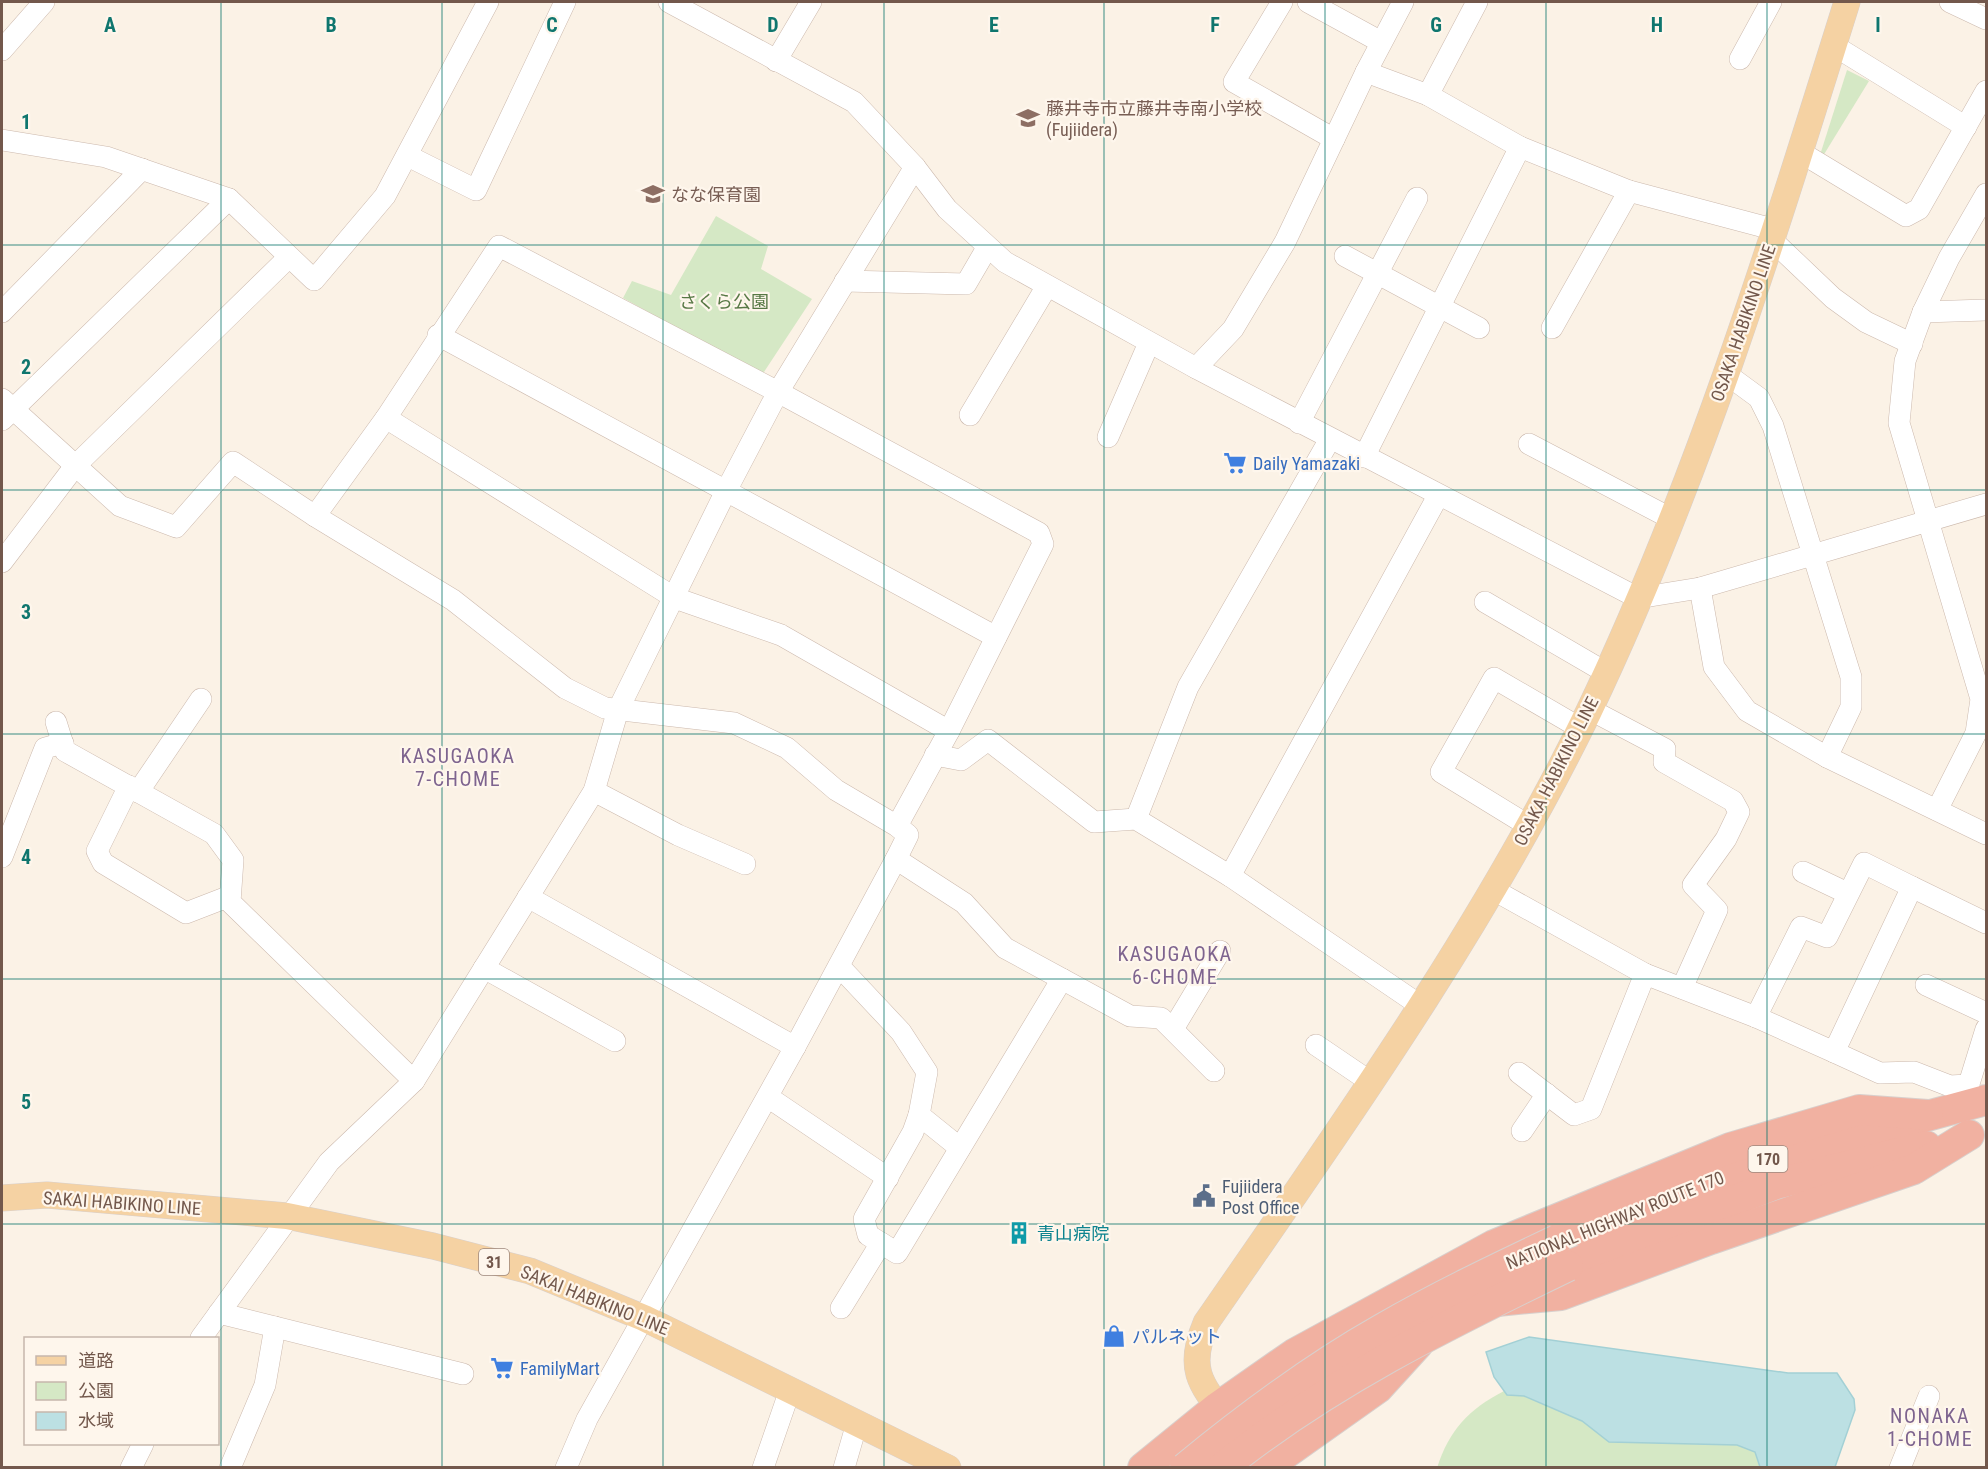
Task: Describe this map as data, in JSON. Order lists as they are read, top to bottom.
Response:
{
  "streets": {
    "highway": ["170", "NATIONAL HIGHWAY ROUTE 170"],
    "main road": ["OSAKA HABIKINO LINE", "SAKAI HABIKINO LINE", "31"]
  },
  "districts": ["KASUGAOKA 7-CHOME", "KASUGAOKA 6-CHOME", "NONAKA 1-CHOME"],
  "parks": ["さくら公園"],
  "places": {
    "school or university": ["藤井寺市立藤井寺南小学校 (Fujiidera)", "なな保育園"],
    "supermarket": ["Daily Yamazaki", "FamilyMart"],
    "public building": ["Fujiidera Post Office"],
    "building": ["青山病院"],
    "shop": ["パルネット"]
  },
  "legend": ["道路", "公園", "水域"],
  "grid": {
    "columns": [
      "A",
      "B",
      "C",
      "D",
      "E",
      "F",
      "G",
      "H",
      "I"
    ],
    "rows": [
      "1",
      "2",
      "3",
      "4",
      "5"
    ]
  }
}
